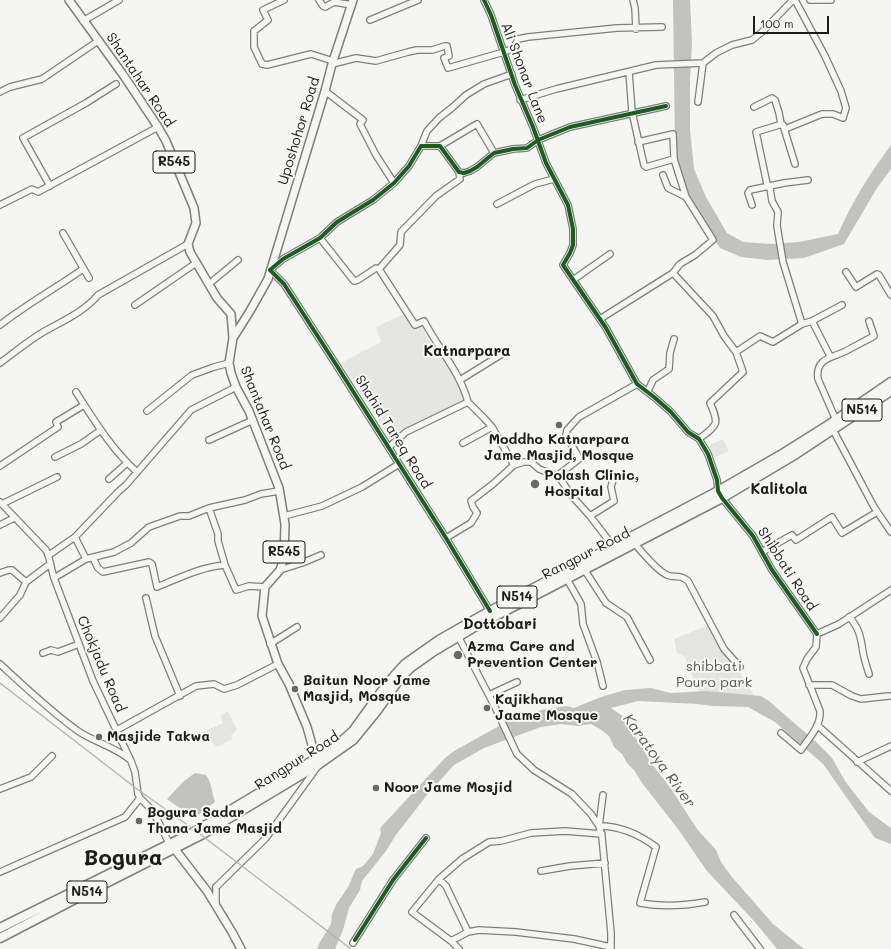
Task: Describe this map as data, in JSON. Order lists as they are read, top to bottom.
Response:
{
  "streets": {
    "highway": ["N514", "Rangpur Road"],
    "main road": ["Shantahar Road", "Uposhohor Road", "R545"],
    "street": [
      "Ali Shonar Lane",
      "Shahid Tareq Road",
      "Shibbati Road",
      "Chokjadu Road"
    ]
  },
  "crossings": [
    ["Shantahar Road", "Uposhohor Road"],
    ["Uposhohor Road", "Shahid Tareq Road"],
    ["Shahid Tareq Road", "Rangpur Road"],
    ["Rangpur Road", "Shibbati Road"],
    ["Rangpur Road", "Chokjadu Road"]
  ],
  "districts": [
    "Katnarpara",
    "Kalitola",
    "Dottobari",
    "Bogura"
  ],
  "water": ["Karatoya River"],
  "parks": ["shibbati Pouro park"],
  "places": [
    "Moddho Katnarpara Jame Masjid, Mosque",
    "Polash Clinic, Hospital",
    "Azma Care and Prevention Center",
    "Baitun Noor Jame Masjid, Mosque",
    "Kajikhana Jaame Mosque",
    "Masjide Takwa",
    "Noor Jame Mosjid",
    "Bogura Sadar Thana Jame Masjid"
  ],
  "scale_bar": "100 m"
}
